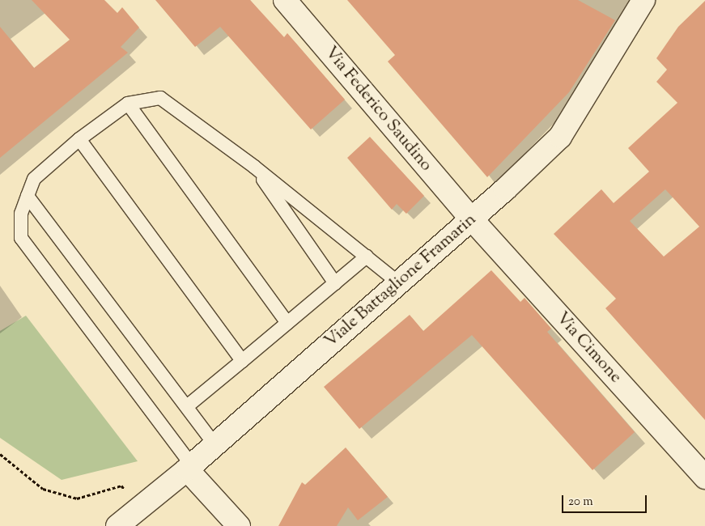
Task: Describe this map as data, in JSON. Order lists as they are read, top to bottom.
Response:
{
  "streets": {
    "street": ["Via Federico Saudino", "Viale Battaglione Framarin", "Via Cimone"]
  },
  "crossings": [
    ["Via Federico Saudino", "Viale Battaglione Framarin"],
    ["Via Federico Saudino", "Via Cimone"],
    ["Viale Battaglione Framarin", "Via Cimone"]
  ],
  "scale_bar": "20 m"
}
